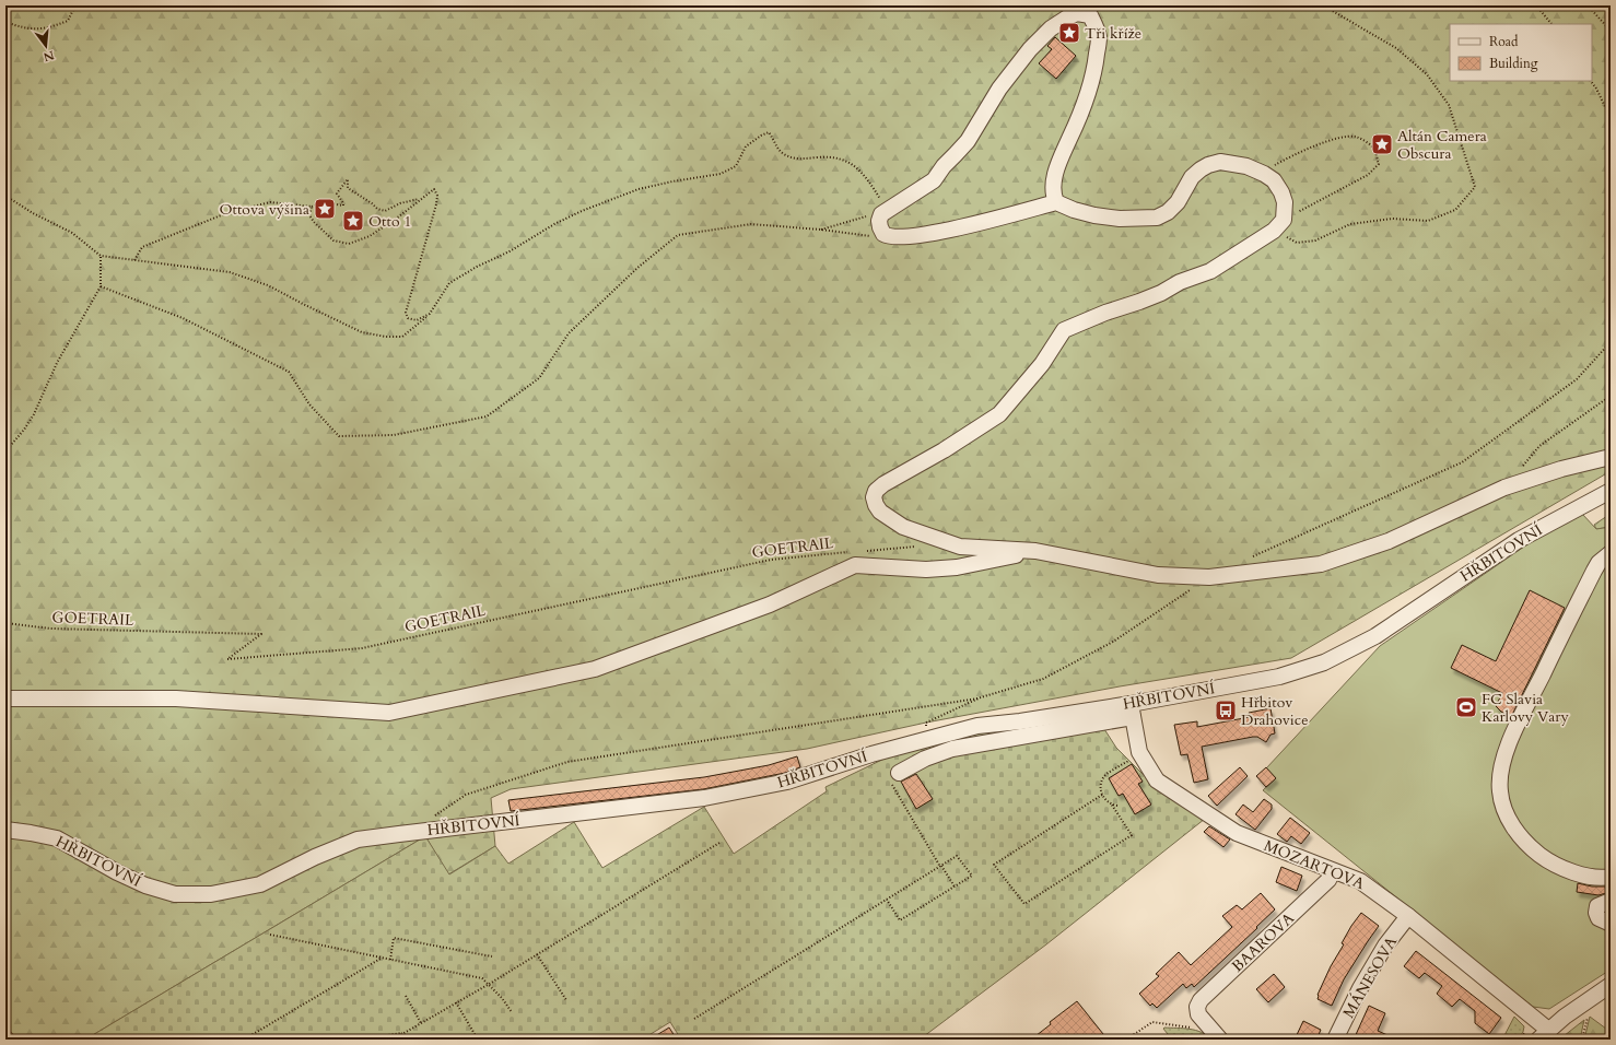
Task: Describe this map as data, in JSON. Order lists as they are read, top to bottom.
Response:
{
  "streets": {
    "street": [
      "HŘBITOVNÍ",
      "MOZARTOVA",
      "BAAROVA",
      "MÁNESOVA"
    ],
    "path": ["GOETRAIL"]
  },
  "crossings": [
    ["HŘBITOVNÍ", "MOZARTOVA"],
    ["MOZARTOVA", "BAAROVA"],
    ["MOZARTOVA", "MÁNESOVA"]
  ],
  "places": {
    "place": [
      "Tři kříže",
      "Altán Camera Obscura",
      "Ottova výšina",
      "Otto 1"
    ],
    "sports": ["FC Slavia Karlovy Vary"],
    "bus stop": ["Hřbitov Drahovice"]
  },
  "legend": ["Road", "Building"],
  "north": "bottom"
}
